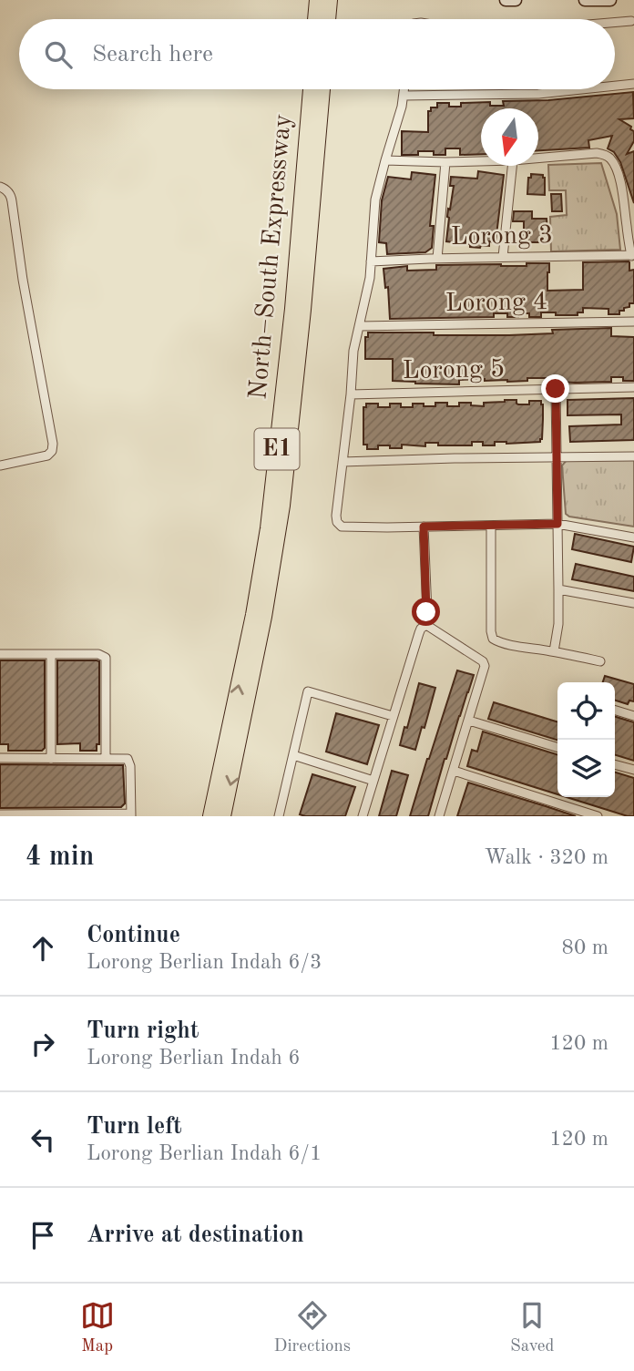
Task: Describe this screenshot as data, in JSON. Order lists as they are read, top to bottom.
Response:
{
  "streets": {
    "highway": ["North–South Expressway", "E1"],
    "street": ["Lorong 3", "Lorong 4", "Lorong 5"]
  },
  "north": "bottom",
  "page": {
    "search": "Search here",
    "heading": ["4 min", "Walk · 320 m"],
    "list": [
      ["Continue", "Lorong Berlian Indah 6/3", "80 m"],
      ["Turn right", "Lorong Berlian Indah 6", "120 m"],
      ["Turn left", "Lorong Berlian Indah 6/1", "120 m"],
      "Arrive at destination"
    ],
    "nav": ["Map", "Directions", "Saved"]
  }
}
